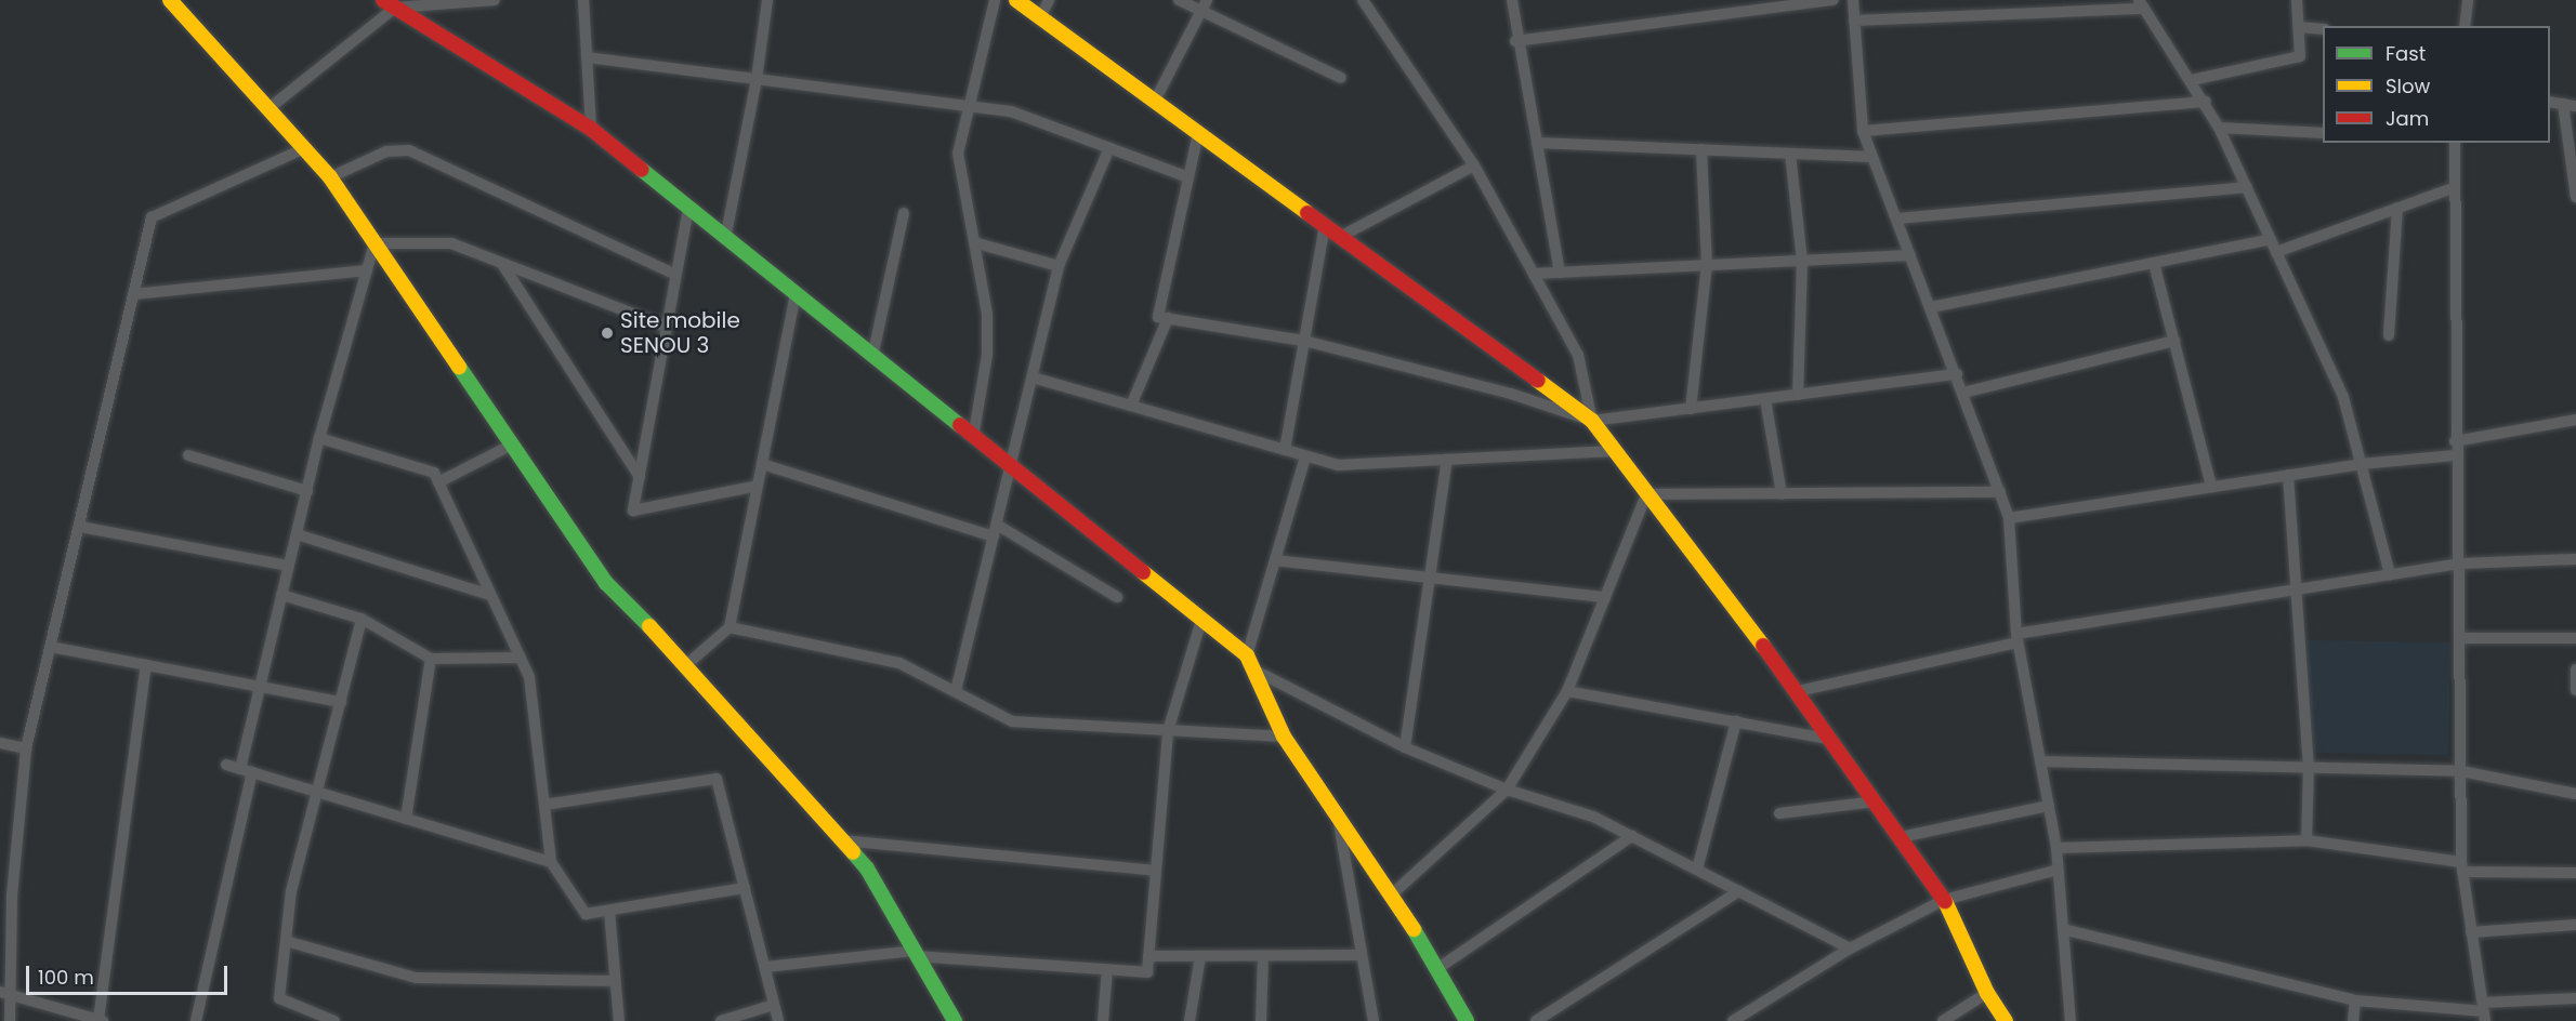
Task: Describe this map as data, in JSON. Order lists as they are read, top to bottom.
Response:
{
  "places": ["Site mobile SENOU 3"],
  "legend": ["Fast", "Slow", "Jam"],
  "scale_bar": "100 m"
}
